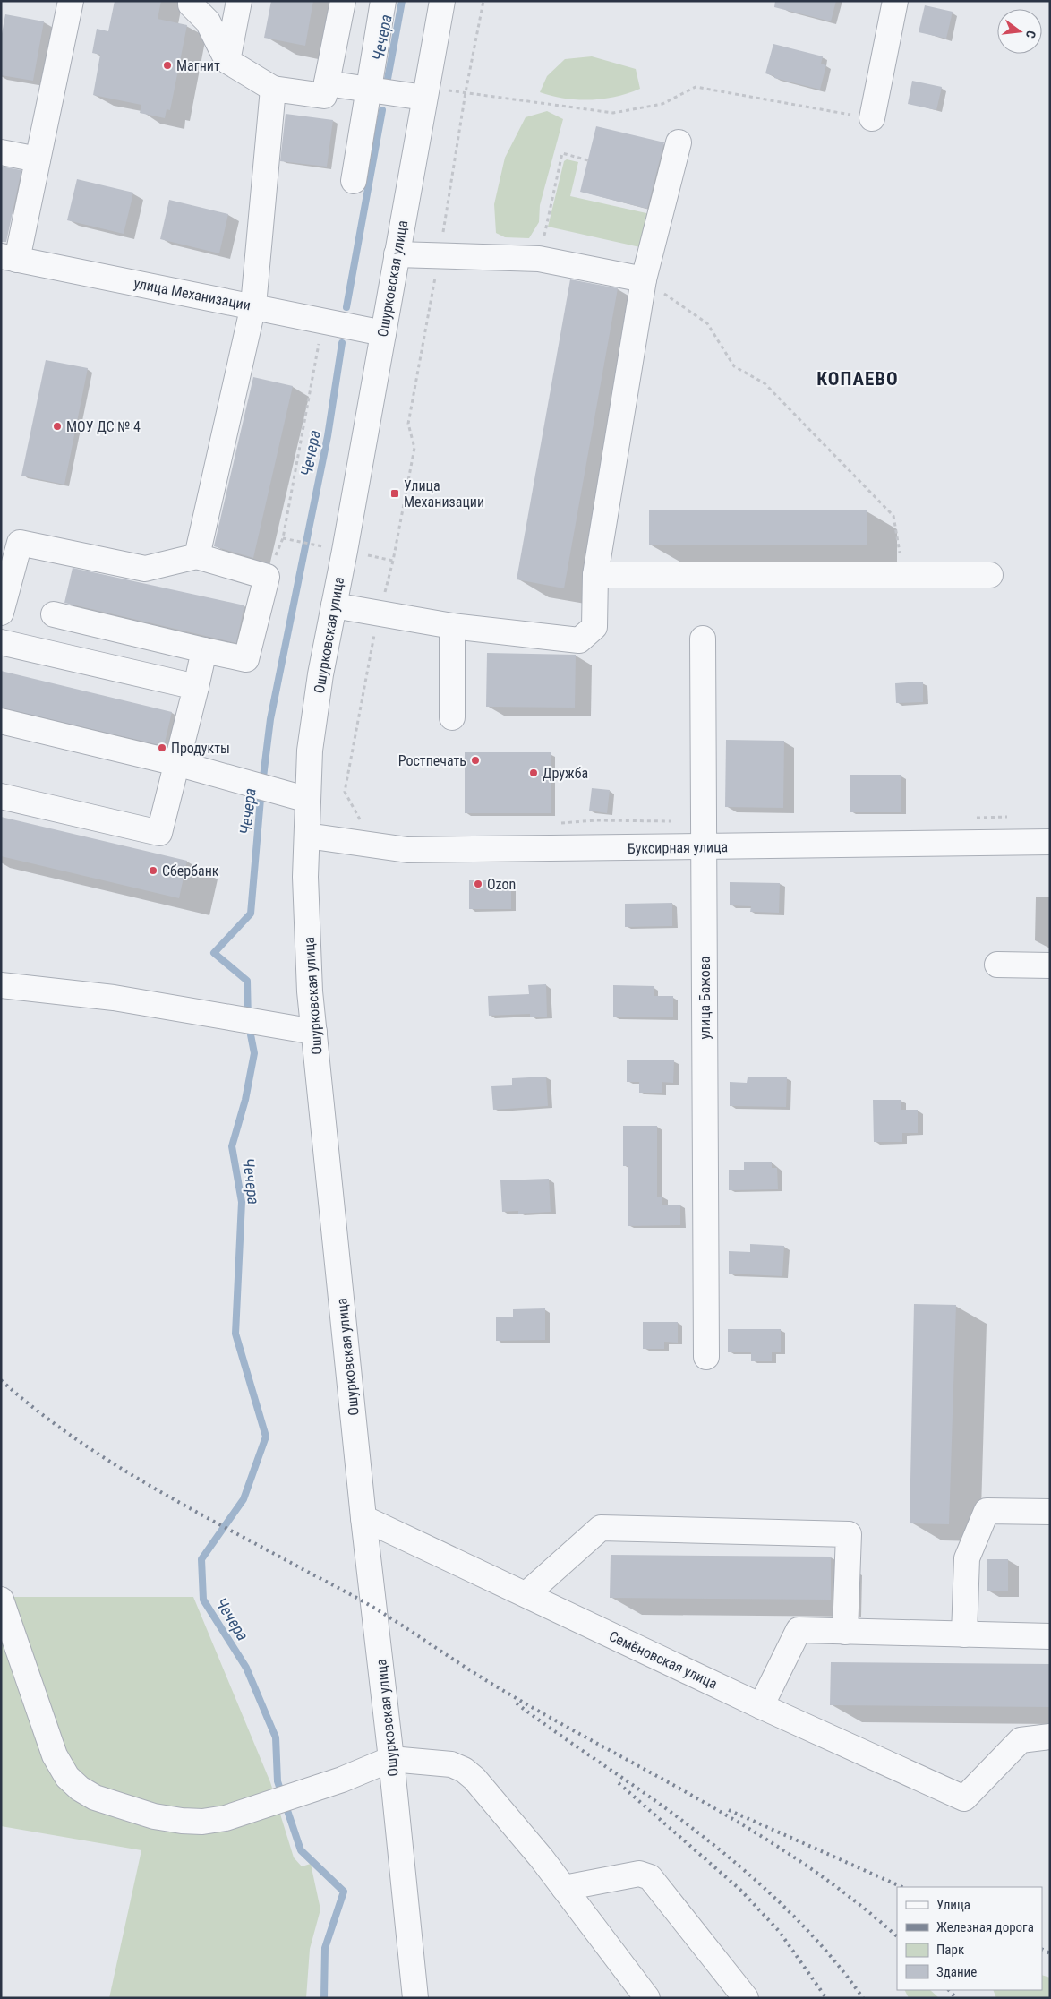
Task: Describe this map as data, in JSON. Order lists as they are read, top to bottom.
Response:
{
  "streets": {
    "street": [
      "Ошурковская улица",
      "улица Механизации",
      "Буксирная улица",
      "улица Бажова",
      "Семёновская улица"
    ]
  },
  "crossings": [
    ["Ошурковская улица", "улица Механизации"],
    ["Ошурковская улица", "Буксирная улица"],
    ["Ошурковская улица", "Семёновская улица"],
    ["Буксирная улица", "улица Бажова"]
  ],
  "districts": ["КОПАЕВО"],
  "water": ["Чечера"],
  "places": {
    "other": [
      "Магнит",
      "МОУ ДС № 4",
      "Продукты",
      "Ростпечать",
      "Дружба",
      "Сбербанк",
      "Ozon"
    ],
    "transit": ["Улица Механизации"]
  },
  "legend": [
    "Улица",
    "Железная дорога",
    "Парк",
    "Здание"
  ],
  "north": "right"
}
